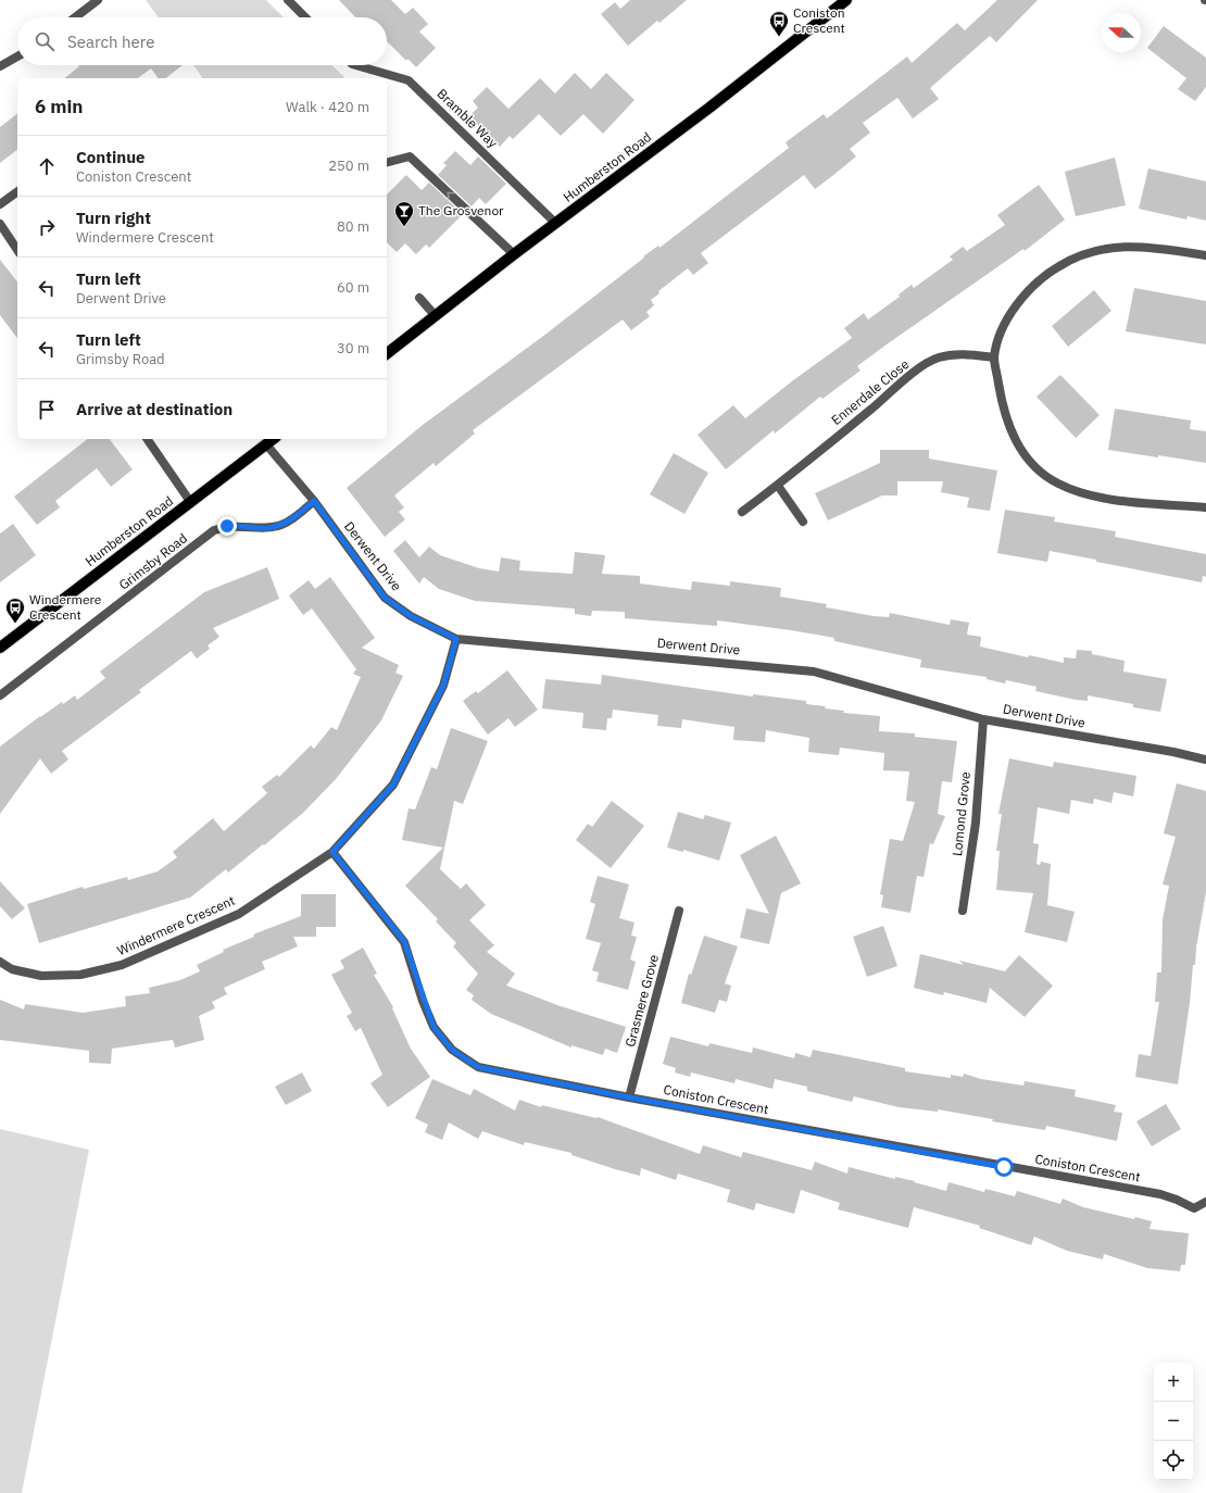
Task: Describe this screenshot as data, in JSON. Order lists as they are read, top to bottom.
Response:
{
  "streets": {
    "main road": ["Humberston Road"],
    "street": [
      "Bramble Way",
      "Ennerdale Close",
      "Derwent Drive",
      "Grimsby Road",
      "Lomond Grove",
      "Windermere Crescent",
      "Grasmere Grove",
      "Coniston Crescent"
    ]
  },
  "crossings": [
    ["Bramble Way", "Humberston Road"],
    ["Humberston Road", "Derwent Drive"],
    ["Derwent Drive", "Grimsby Road"],
    ["Derwent Drive", "Lomond Grove"],
    ["Derwent Drive", "Windermere Crescent"],
    ["Windermere Crescent", "Coniston Crescent"],
    ["Grasmere Grove", "Coniston Crescent"]
  ],
  "places": {
    "bus stop": ["Coniston Crescent", "Windermere Crescent"],
    "bar": ["The Grosvenor"]
  },
  "north": "left",
  "page": {
    "search": "Search here",
    "heading": ["6 min", "Walk · 420 m"],
    "list": [
      ["Continue", "Coniston Crescent", "250 m"],
      ["Turn right", "Windermere Crescent", "80 m"],
      ["Turn left", "Derwent Drive", "60 m"],
      ["Turn left", "Grimsby Road", "30 m"],
      "Arrive at destination"
    ],
    "map_buttons": ["+", "−"]
  }
}
